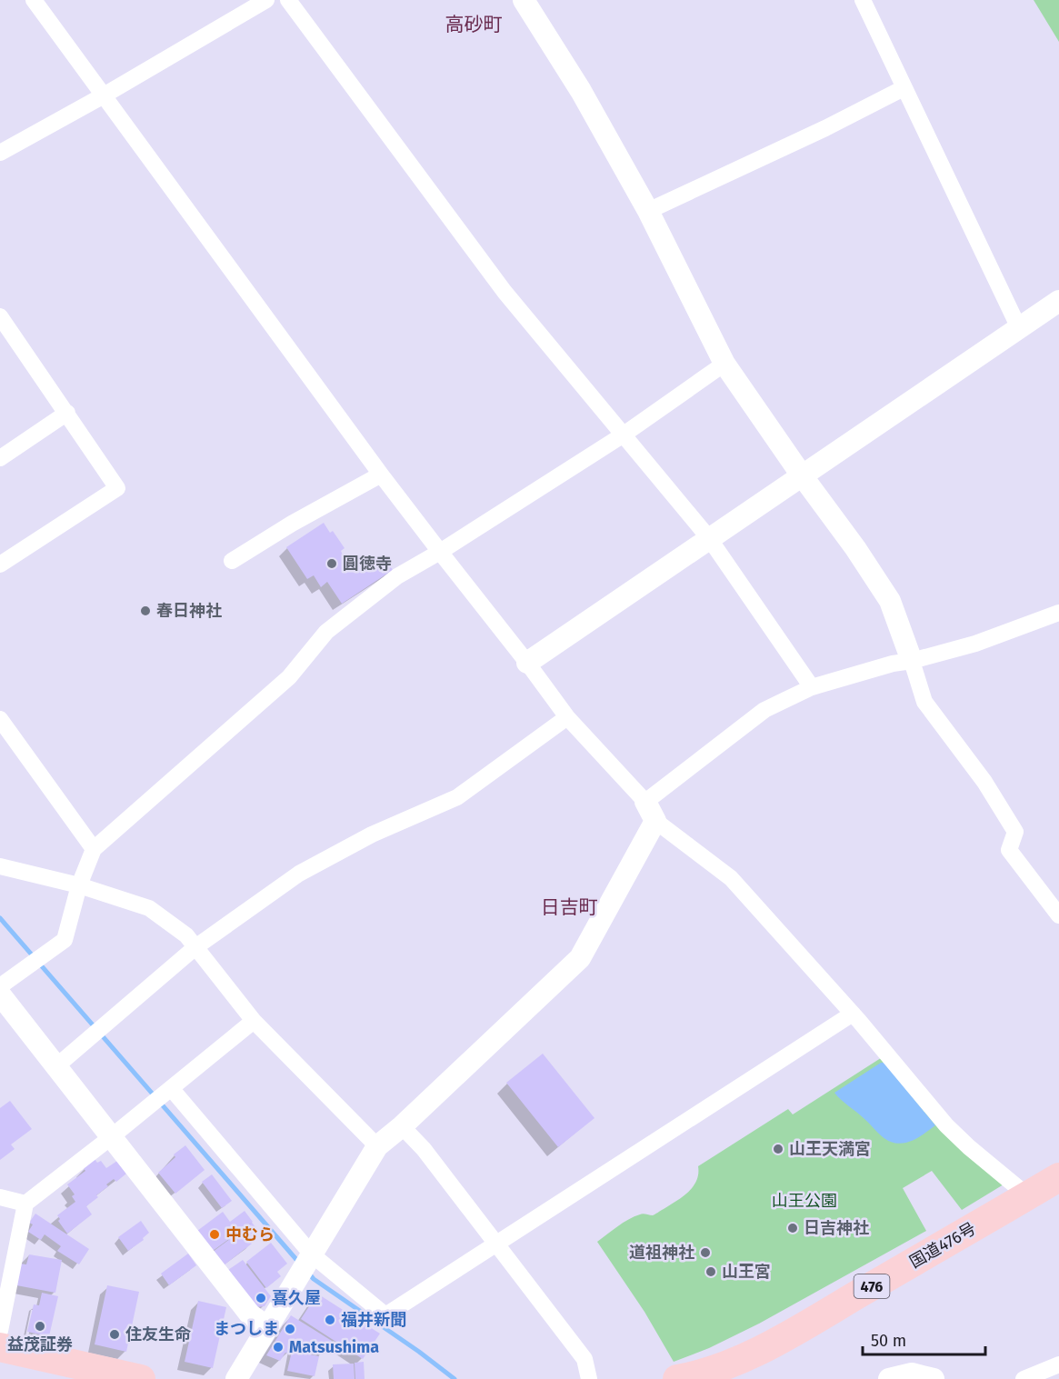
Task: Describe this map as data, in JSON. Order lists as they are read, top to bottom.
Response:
{
  "streets": {
    "highway": ["国道476号", "476"]
  },
  "districts": ["高砂町", "日吉町"],
  "parks": ["山王公園"],
  "places": [
    "圓徳寺",
    "春日神社",
    "山王天満宮",
    "日吉神社",
    "中むら",
    "道祖神社",
    "山王宮",
    "喜久屋",
    "福井新聞",
    "益茂証券",
    "まつしま",
    "住友生命",
    "Matsushima"
  ],
  "scale_bar": "50 m"
}
